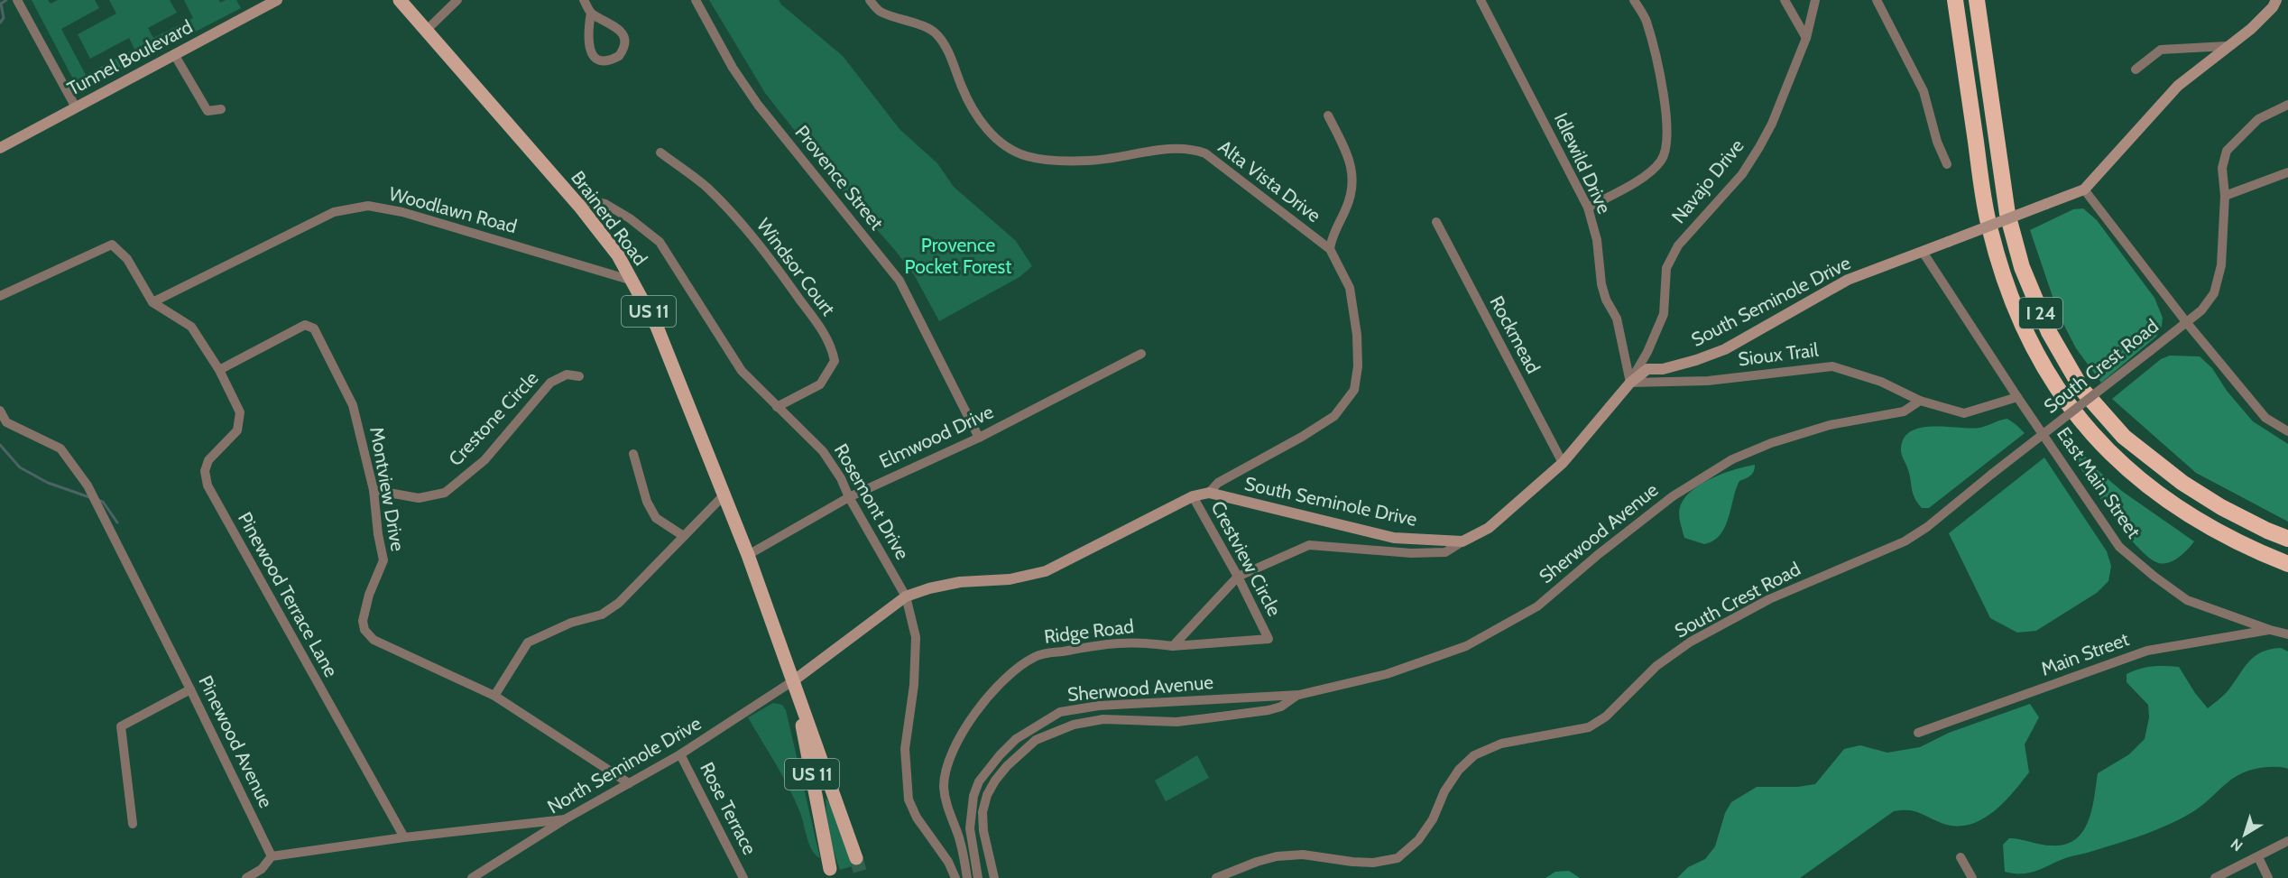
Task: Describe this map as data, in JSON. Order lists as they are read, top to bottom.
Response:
{
  "streets": {
    "highway": ["I 24"],
    "main road": ["Brainerd Road", "US 11"],
    "street": [
      "Tunnel Boulevard",
      "Idlewild Drive",
      "Provence Street",
      "Alta Vista Drive",
      "Navajo Drive",
      "Woodlawn Road",
      "Windsor Court",
      "South Seminole Drive",
      "Rockmead",
      "Sioux Trail",
      "South Crest Road",
      "Crestone Circle",
      "Elmwood Drive",
      "East Main Street",
      "Montview Drive",
      "Rosemont Drive",
      "Sherwood Avenue",
      "Crestview Circle",
      "Pinewood Terrace Lane",
      "Ridge Road",
      "Main Street",
      "Pinewood Avenue",
      "North Seminole Drive",
      "Rose Terrace"
    ]
  },
  "crossings": [
    ["Idlewild Drive", "Navajo Drive"],
    ["Idlewild Drive", "South Seminole Drive"],
    ["Idlewild Drive", "Sioux Trail"],
    ["Provence Street", "Elmwood Drive"],
    ["Alta Vista Drive", "South Seminole Drive"],
    ["Navajo Drive", "South Seminole Drive"],
    ["Navajo Drive", "Sioux Trail"],
    ["Woodlawn Road", "Brainerd Road"],
    ["Brainerd Road", "South Seminole Drive"],
    ["Brainerd Road", "Elmwood Drive"],
    ["Brainerd Road", "Rosemont Drive"],
    ["Brainerd Road", "North Seminole Drive"],
    ["Windsor Court", "Rosemont Drive"],
    ["South Seminole Drive", "Rockmead"],
    ["South Seminole Drive", "Sioux Trail"],
    ["South Seminole Drive", "South Crest Road"],
    ["South Seminole Drive", "East Main Street"],
    ["South Seminole Drive", "Rosemont Drive"],
    ["South Seminole Drive", "Crestview Circle"],
    ["South Seminole Drive", "North Seminole Drive"],
    ["Sioux Trail", "East Main Street"],
    ["Sioux Trail", "Sherwood Avenue"],
    ["Crestone Circle", "Montview Drive"],
    ["Elmwood Drive", "Rosemont Drive"],
    ["East Main Street", "Main Street"],
    ["Montview Drive", "Pinewood Terrace Lane"],
    ["Montview Drive", "North Seminole Drive"],
    ["Crestview Circle", "Ridge Road"],
    ["North Seminole Drive", "Rose Terrace"]
  ],
  "parks": ["Provence Pocket Forest"],
  "north": "bottom left"
}
